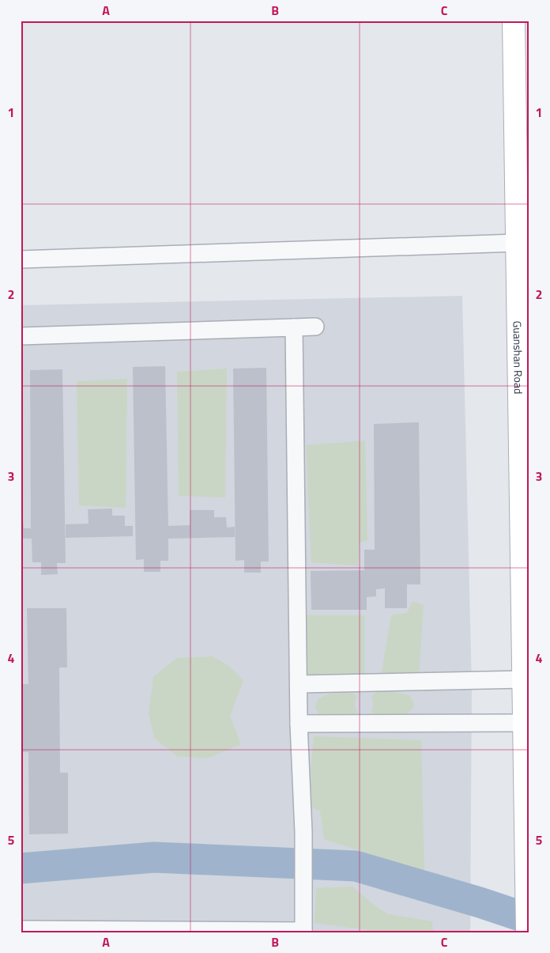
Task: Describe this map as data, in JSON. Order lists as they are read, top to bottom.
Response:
{
  "streets": {
    "main road": ["Guanshan Road"]
  },
  "grid": {
    "columns": ["A", "B", "C"],
    "rows": [
      "1",
      "2",
      "3",
      "4",
      "5"
    ]
  }
}
